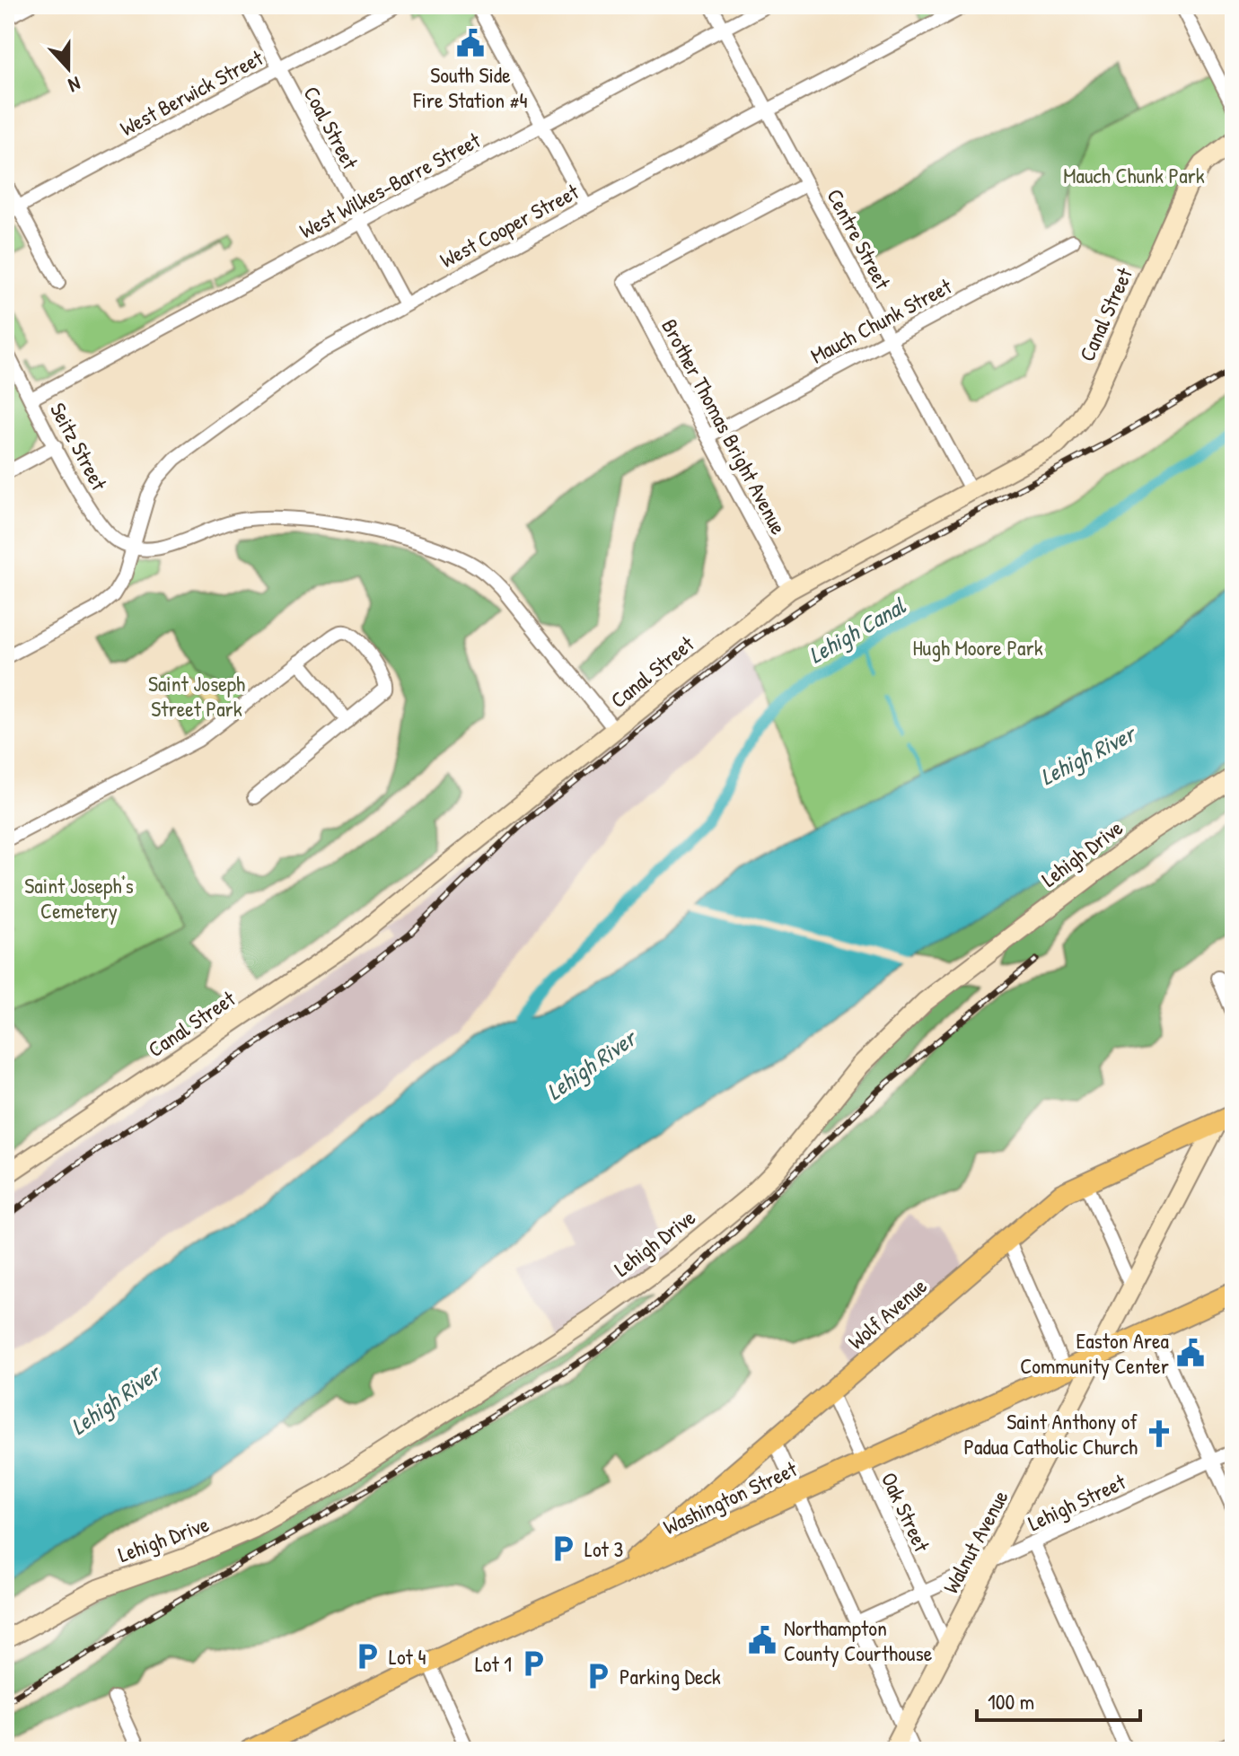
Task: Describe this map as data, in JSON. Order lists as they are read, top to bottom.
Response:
{
  "streets": {
    "main road": ["Wolf Avenue", "Washington Street"],
    "street": [
      "West Berwick Street",
      "Coal Street",
      "West Wilkes-Barre Street",
      "West Cooper Street",
      "Centre Street",
      "Canal Street",
      "Mauch Chunk Street",
      "Brother Thomas Bright Avenue",
      "Seitz Street",
      "Lehigh Drive",
      "Lehigh Street",
      "Oak Street",
      "Walnut Avenue"
    ]
  },
  "crossings": [
    ["West Berwick Street", "Coal Street"],
    ["Coal Street", "West Wilkes-Barre Street"],
    ["Coal Street", "West Cooper Street"],
    ["West Wilkes-Barre Street", "Centre Street"],
    ["West Wilkes-Barre Street", "Seitz Street"],
    ["West Cooper Street", "Centre Street"],
    ["West Cooper Street", "Seitz Street"],
    ["Centre Street", "Canal Street"],
    ["Centre Street", "Mauch Chunk Street"],
    ["Centre Street", "Brother Thomas Bright Avenue"],
    ["Canal Street", "Brother Thomas Bright Avenue"],
    ["Mauch Chunk Street", "Brother Thomas Bright Avenue"],
    ["Wolf Avenue", "Washington Street"],
    ["Wolf Avenue", "Oak Street"],
    ["Wolf Avenue", "Walnut Avenue"],
    ["Washington Street", "Oak Street"],
    ["Washington Street", "Walnut Avenue"],
    ["Lehigh Street", "Oak Street"],
    ["Lehigh Street", "Walnut Avenue"],
    ["Oak Street", "Walnut Avenue"]
  ],
  "water": ["Lehigh Canal", "Lehigh River"],
  "parks": [
    "Mauch Chunk Park",
    "Hugh Moore Park",
    "Saint Joseph Street Park",
    "Saint Joseph's Cemetery"
  ],
  "places": {
    "public building": ["South Side Fire Station #4", "Easton Area Community Center", "Northampton County Courthouse"],
    "church": ["Saint Anthony of Padua Catholic Church"],
    "parking": [
      "Lot 3",
      "Lot 4",
      "Lot 1",
      "Parking Deck"
    ]
  },
  "scale_bar": "100 m",
  "north": "bottom"
}
